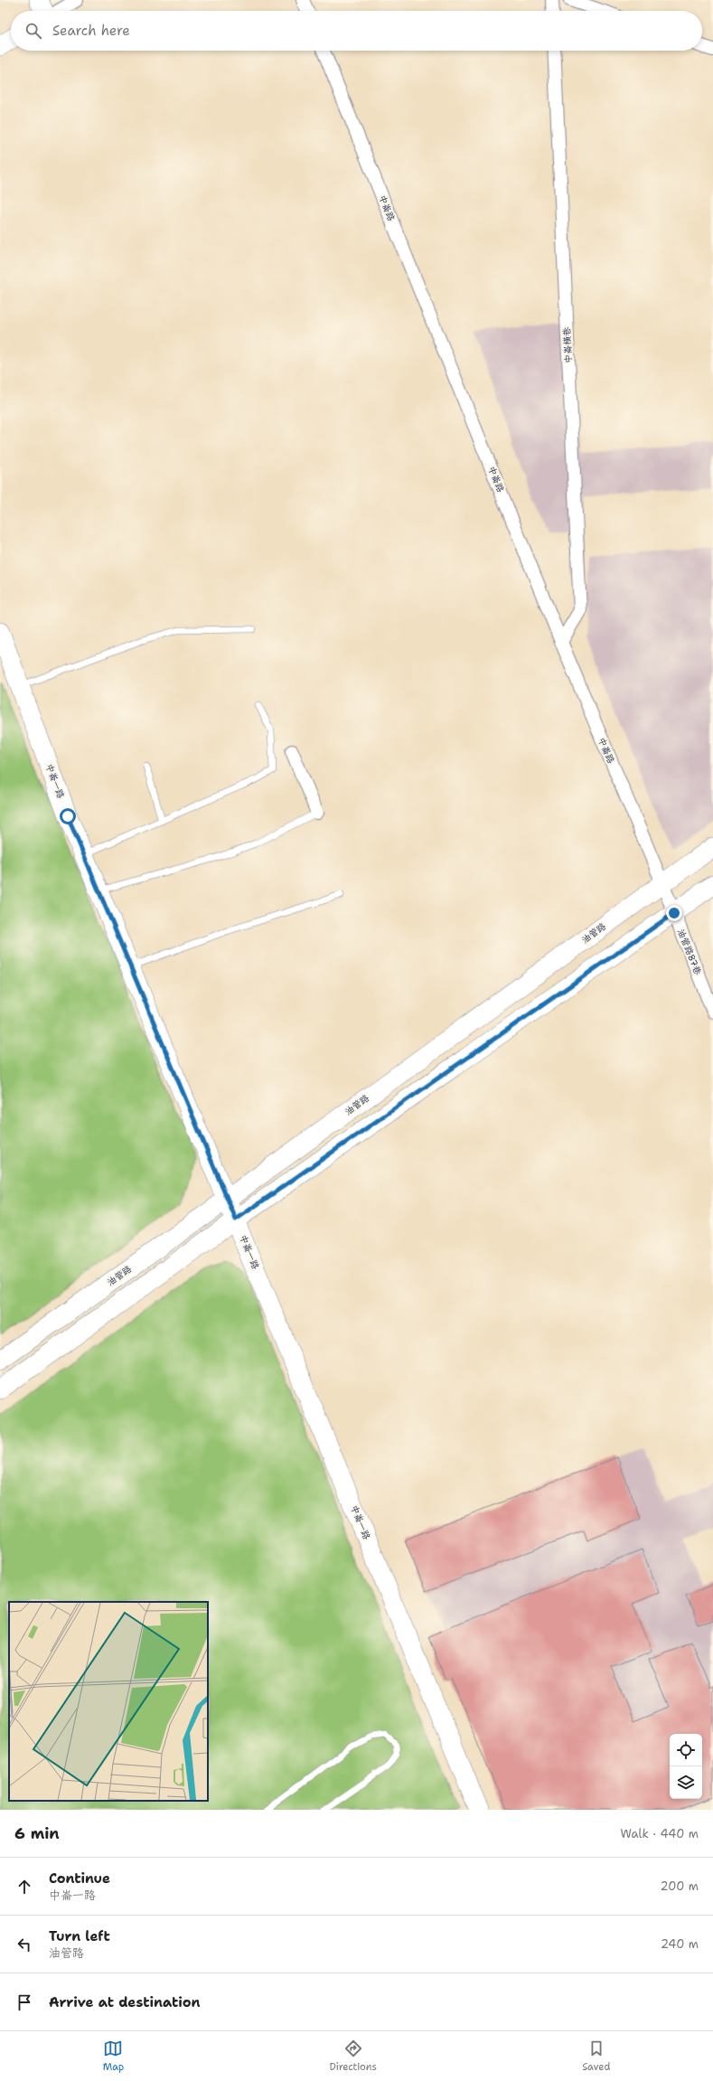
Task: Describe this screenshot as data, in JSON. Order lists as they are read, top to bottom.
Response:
{
  "streets": {
    "street": [
      "中崙路",
      "中崙橫巷",
      "中崙一路",
      "油管路",
      "油管路87巷"
    ]
  },
  "crossings": [
    ["中崙路", "中崙橫巷"],
    ["中崙路", "油管路"],
    ["中崙路", "油管路87巷"],
    ["中崙一路", "油管路"]
  ],
  "page": {
    "search": "Search here",
    "heading": ["6 min", "Walk · 440 m"],
    "list": [
      ["Continue", "中崙一路", "200 m"],
      ["Turn left", "油管路", "240 m"],
      "Arrive at destination"
    ],
    "nav": ["Map", "Directions", "Saved"]
  }
}
